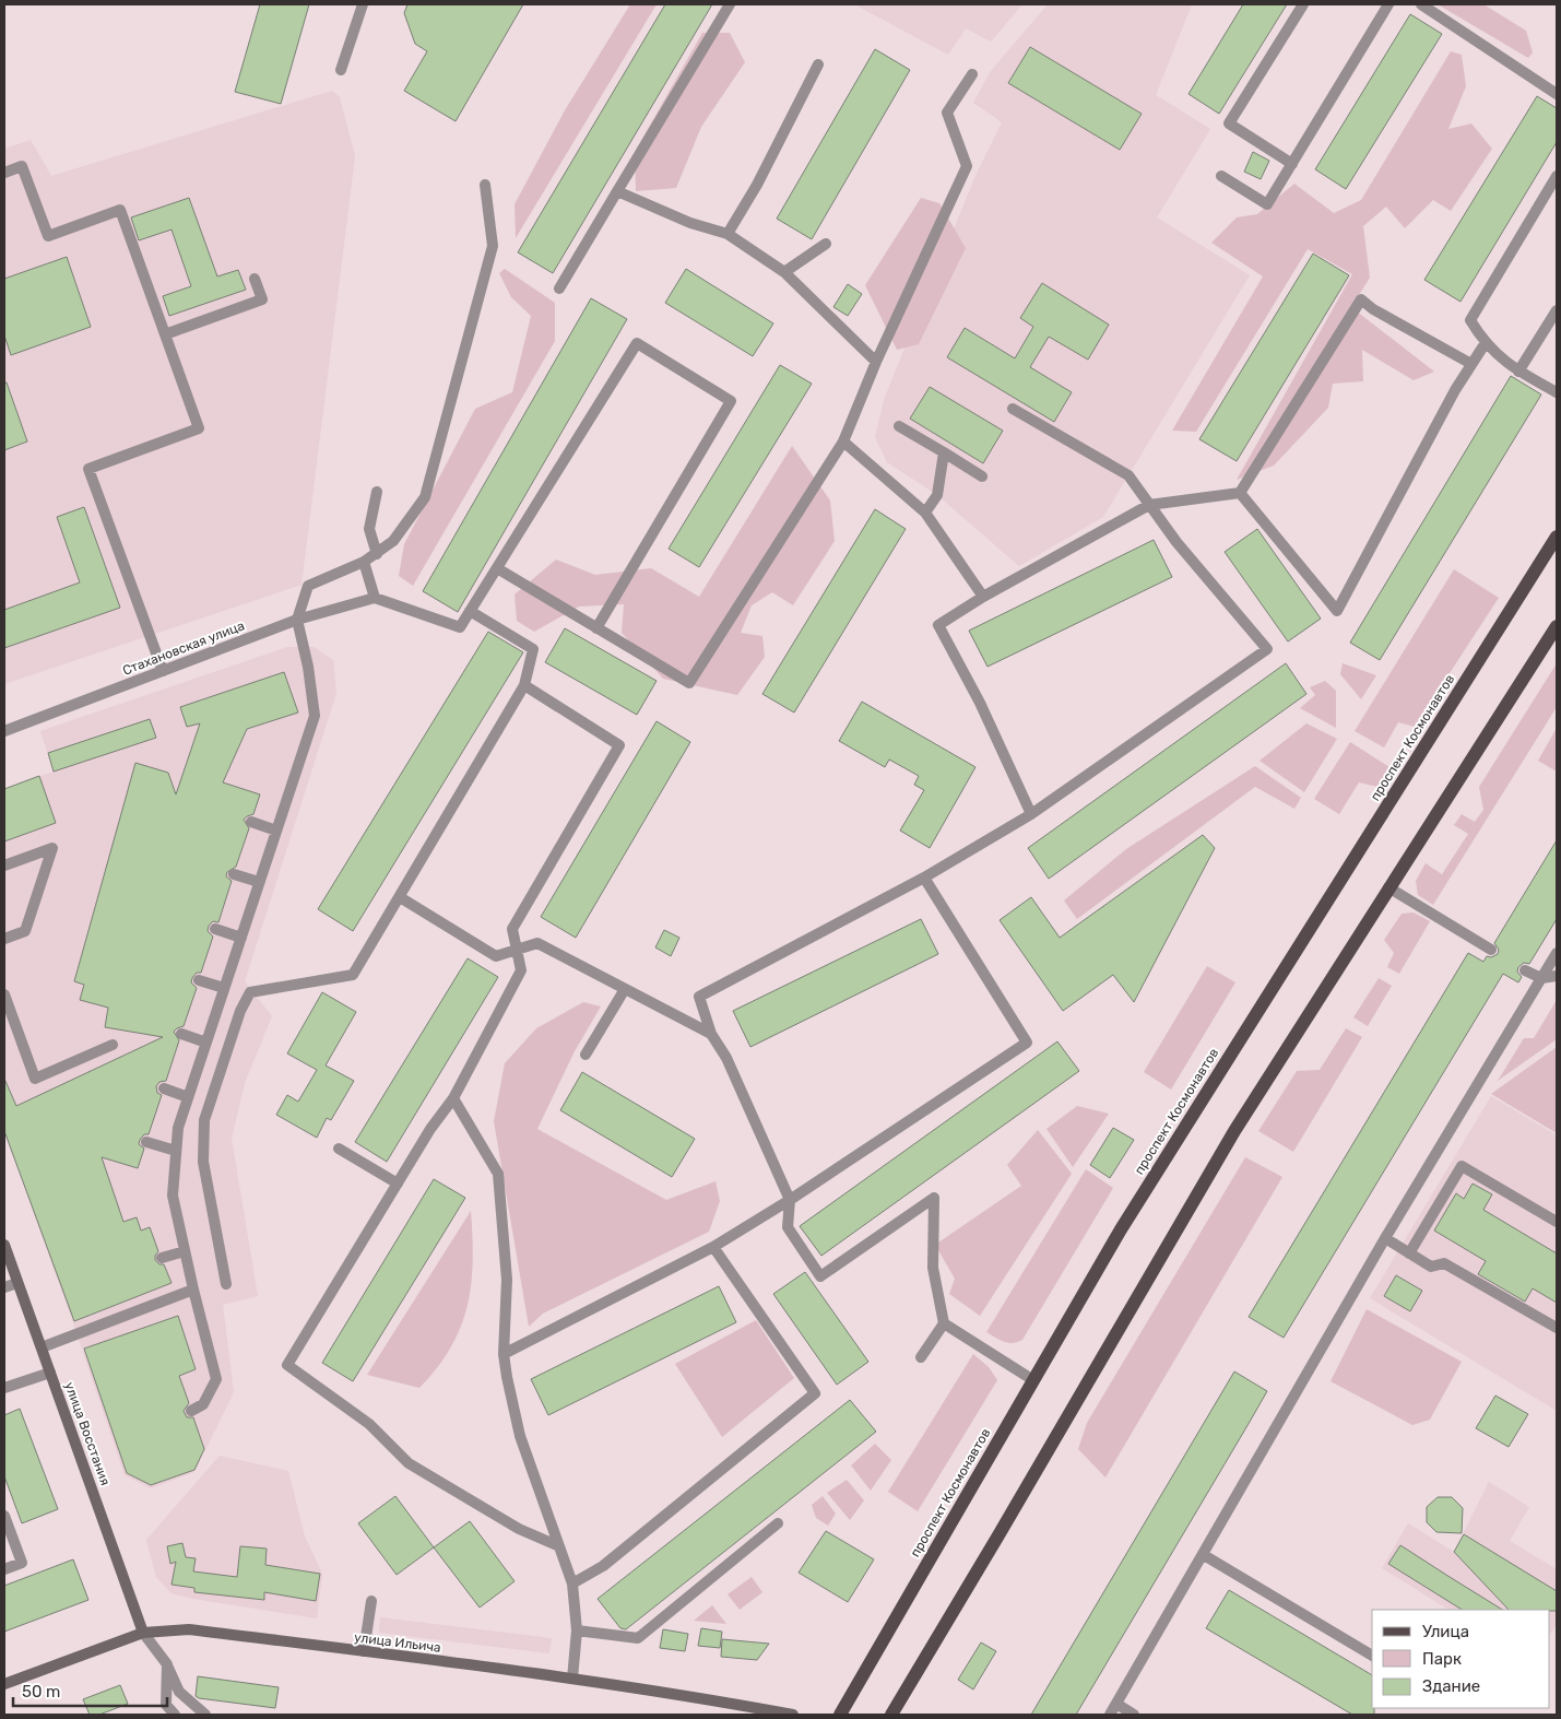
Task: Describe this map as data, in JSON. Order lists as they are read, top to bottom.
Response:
{
  "streets": {
    "main road": ["проспект Космонавтов", "улица Восстания", "улица Ильича"],
    "street": ["Стахановская улица"]
  },
  "crossings": [
    ["улица Восстания", "улица Ильича"]
  ],
  "legend": ["Улица", "Парк", "Здание"],
  "scale_bar": "50 m"
}
